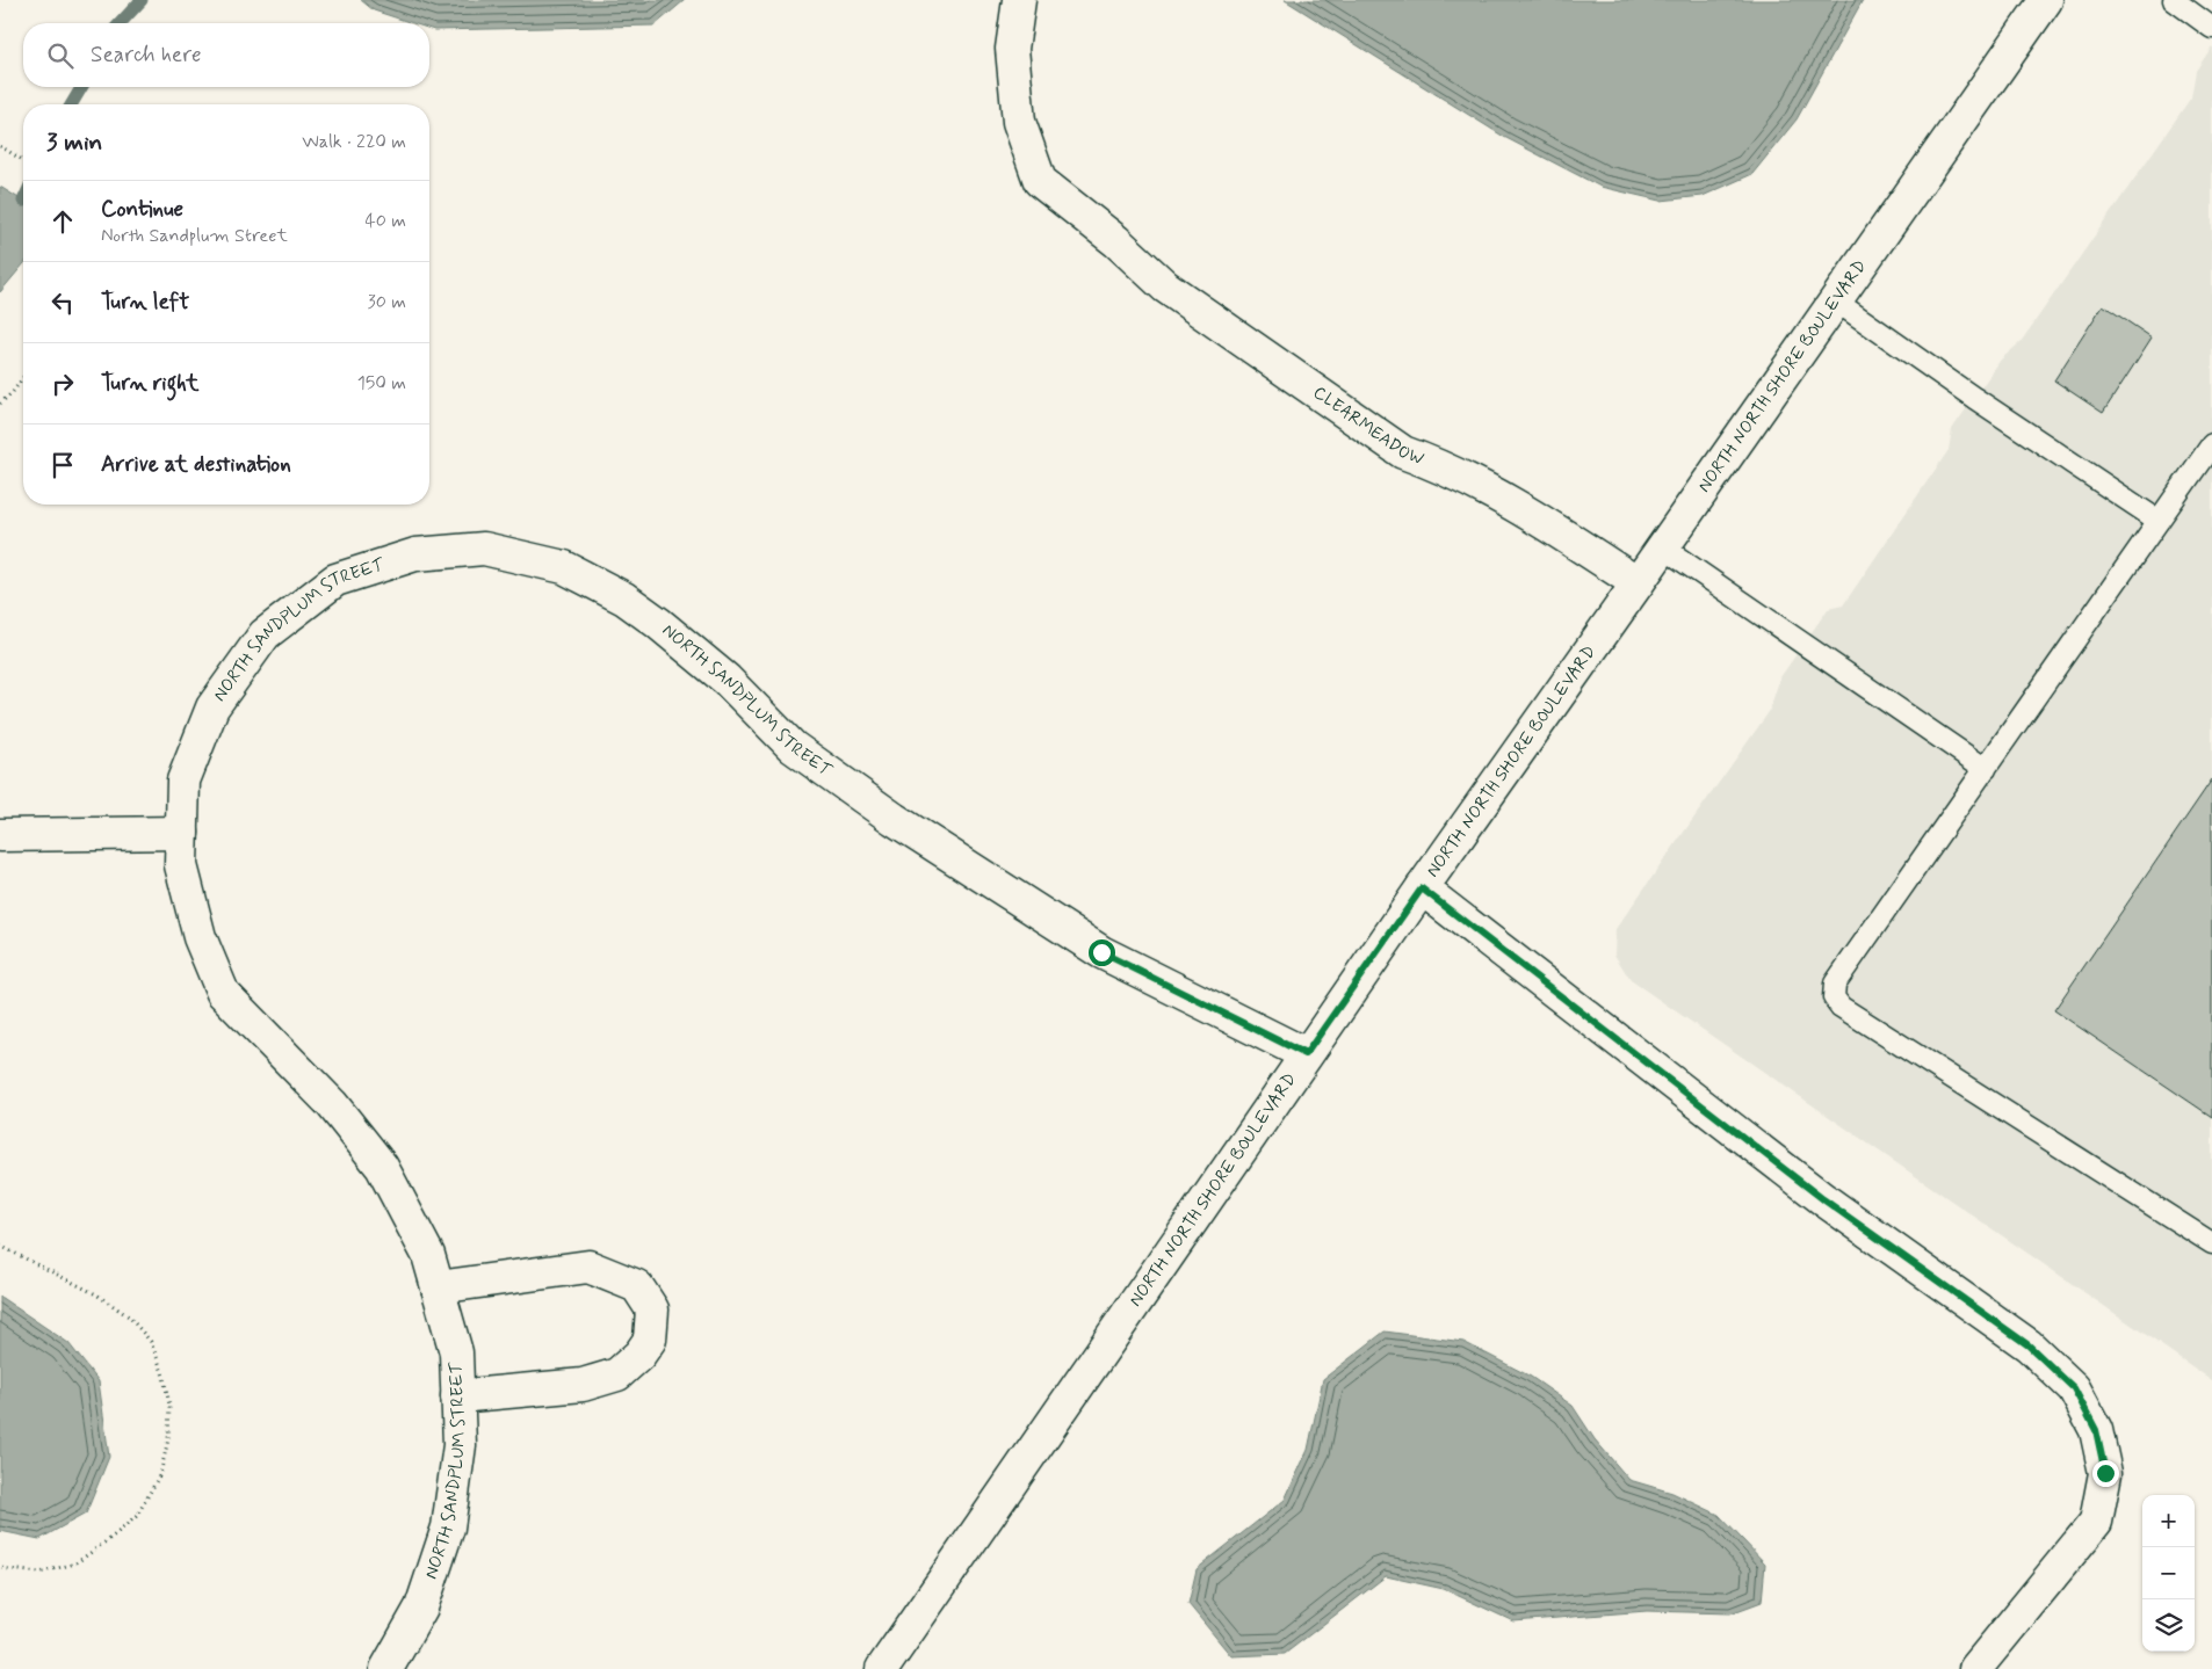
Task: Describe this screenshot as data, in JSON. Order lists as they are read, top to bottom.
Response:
{
  "streets": {
    "street": ["NORTH NORTH SHORE BOULEVARD", "CLEARMEADOW", "NORTH SANDPLUM STREET"]
  },
  "crossings": [
    ["NORTH NORTH SHORE BOULEVARD", "CLEARMEADOW"],
    ["NORTH NORTH SHORE BOULEVARD", "NORTH SANDPLUM STREET"]
  ],
  "page": {
    "search": "Search here",
    "heading": ["3 min", "Walk · 220 m"],
    "list": [
      ["Continue", "North Sandplum Street", "40 m"],
      ["Turn left", "30 m"],
      ["Turn right", "150 m"],
      "Arrive at destination"
    ],
    "map_buttons": ["+", "−"]
  }
}
